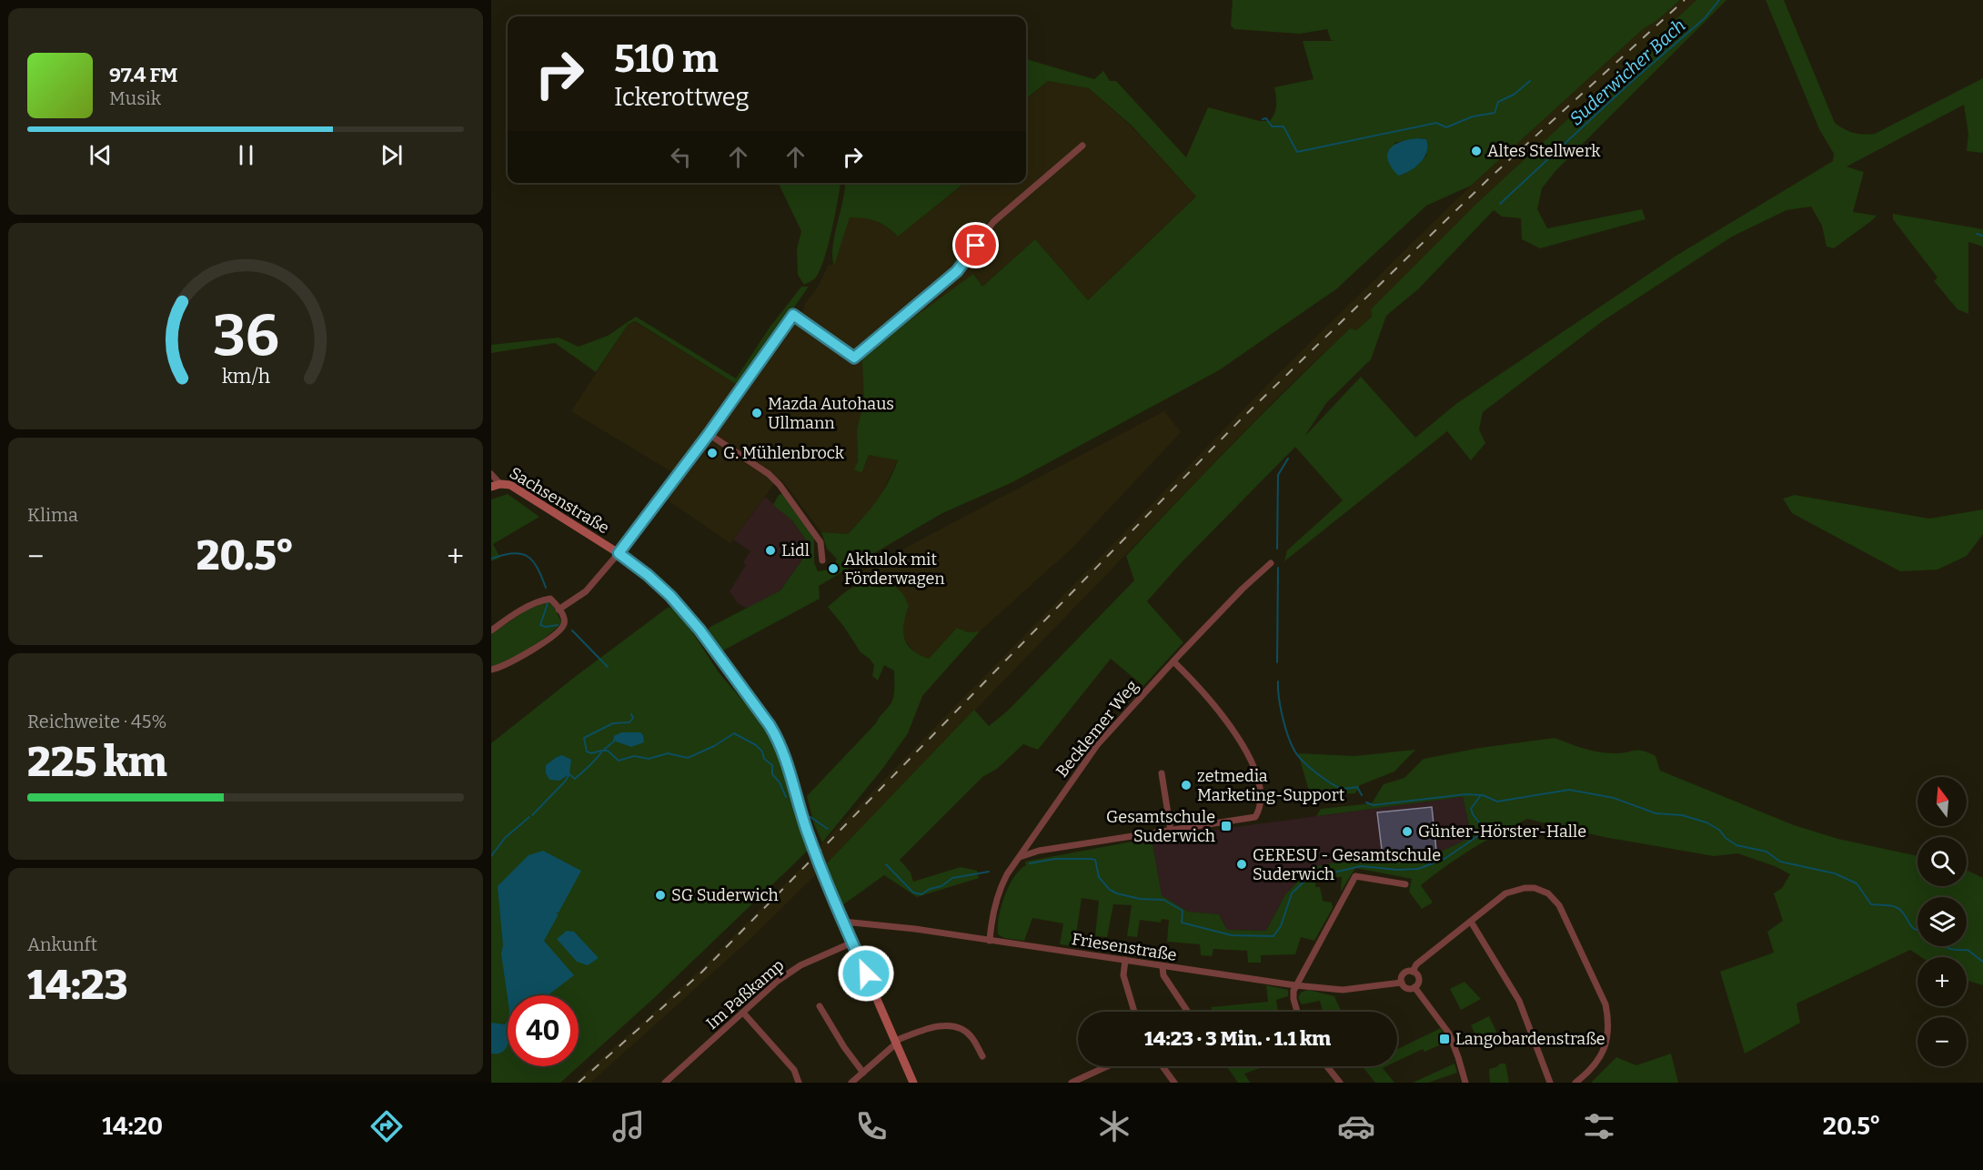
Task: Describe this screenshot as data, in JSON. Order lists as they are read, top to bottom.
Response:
{
  "streets": {
    "street": [
      "Sachsenstraße",
      "Becklemer Weg",
      "Friesenstraße",
      "Im Paßkamp"
    ]
  },
  "crossings": [
    ["Sachsenstraße", "Friesenstraße"],
    ["Sachsenstraße", "Im Paßkamp"],
    ["Becklemer Weg", "Friesenstraße"]
  ],
  "water": ["Suderwicher Bach"],
  "places": {
    "other": [
      "Altes Stellwerk",
      "Mazda Autohaus Ullmann",
      "G. Mühlenbrock",
      "Lidl",
      "Akkulok mit Förderwagen",
      "zetmedia Marketing-Support",
      "Günter-Hörster-Halle",
      "GERESU - Gesamtschule Suderwich",
      "SG Suderwich"
    ],
    "transit": ["Gesamtschule Suderwich", "Langobardenstraße"]
  },
  "north": "top",
  "page": {
    "turn": ["510 m", "Ickerottweg"],
    "song": ["97.4 FM", "Musik"],
    "tile": [
      "Klima",
      ["Reichweite · 45%", "225 km"],
      ["Ankunft", "14:23"]
    ],
    "heat": ["−", "20.5°", "+"],
    "map_buttons": ["+", "−"],
    "limit": "40",
    "trip": "14:23 · 3 Min. · 1.1 km",
    "tabs": ["14:20", "20.5°"],
    "gauge": ["36", "km/h"]
  }
}
